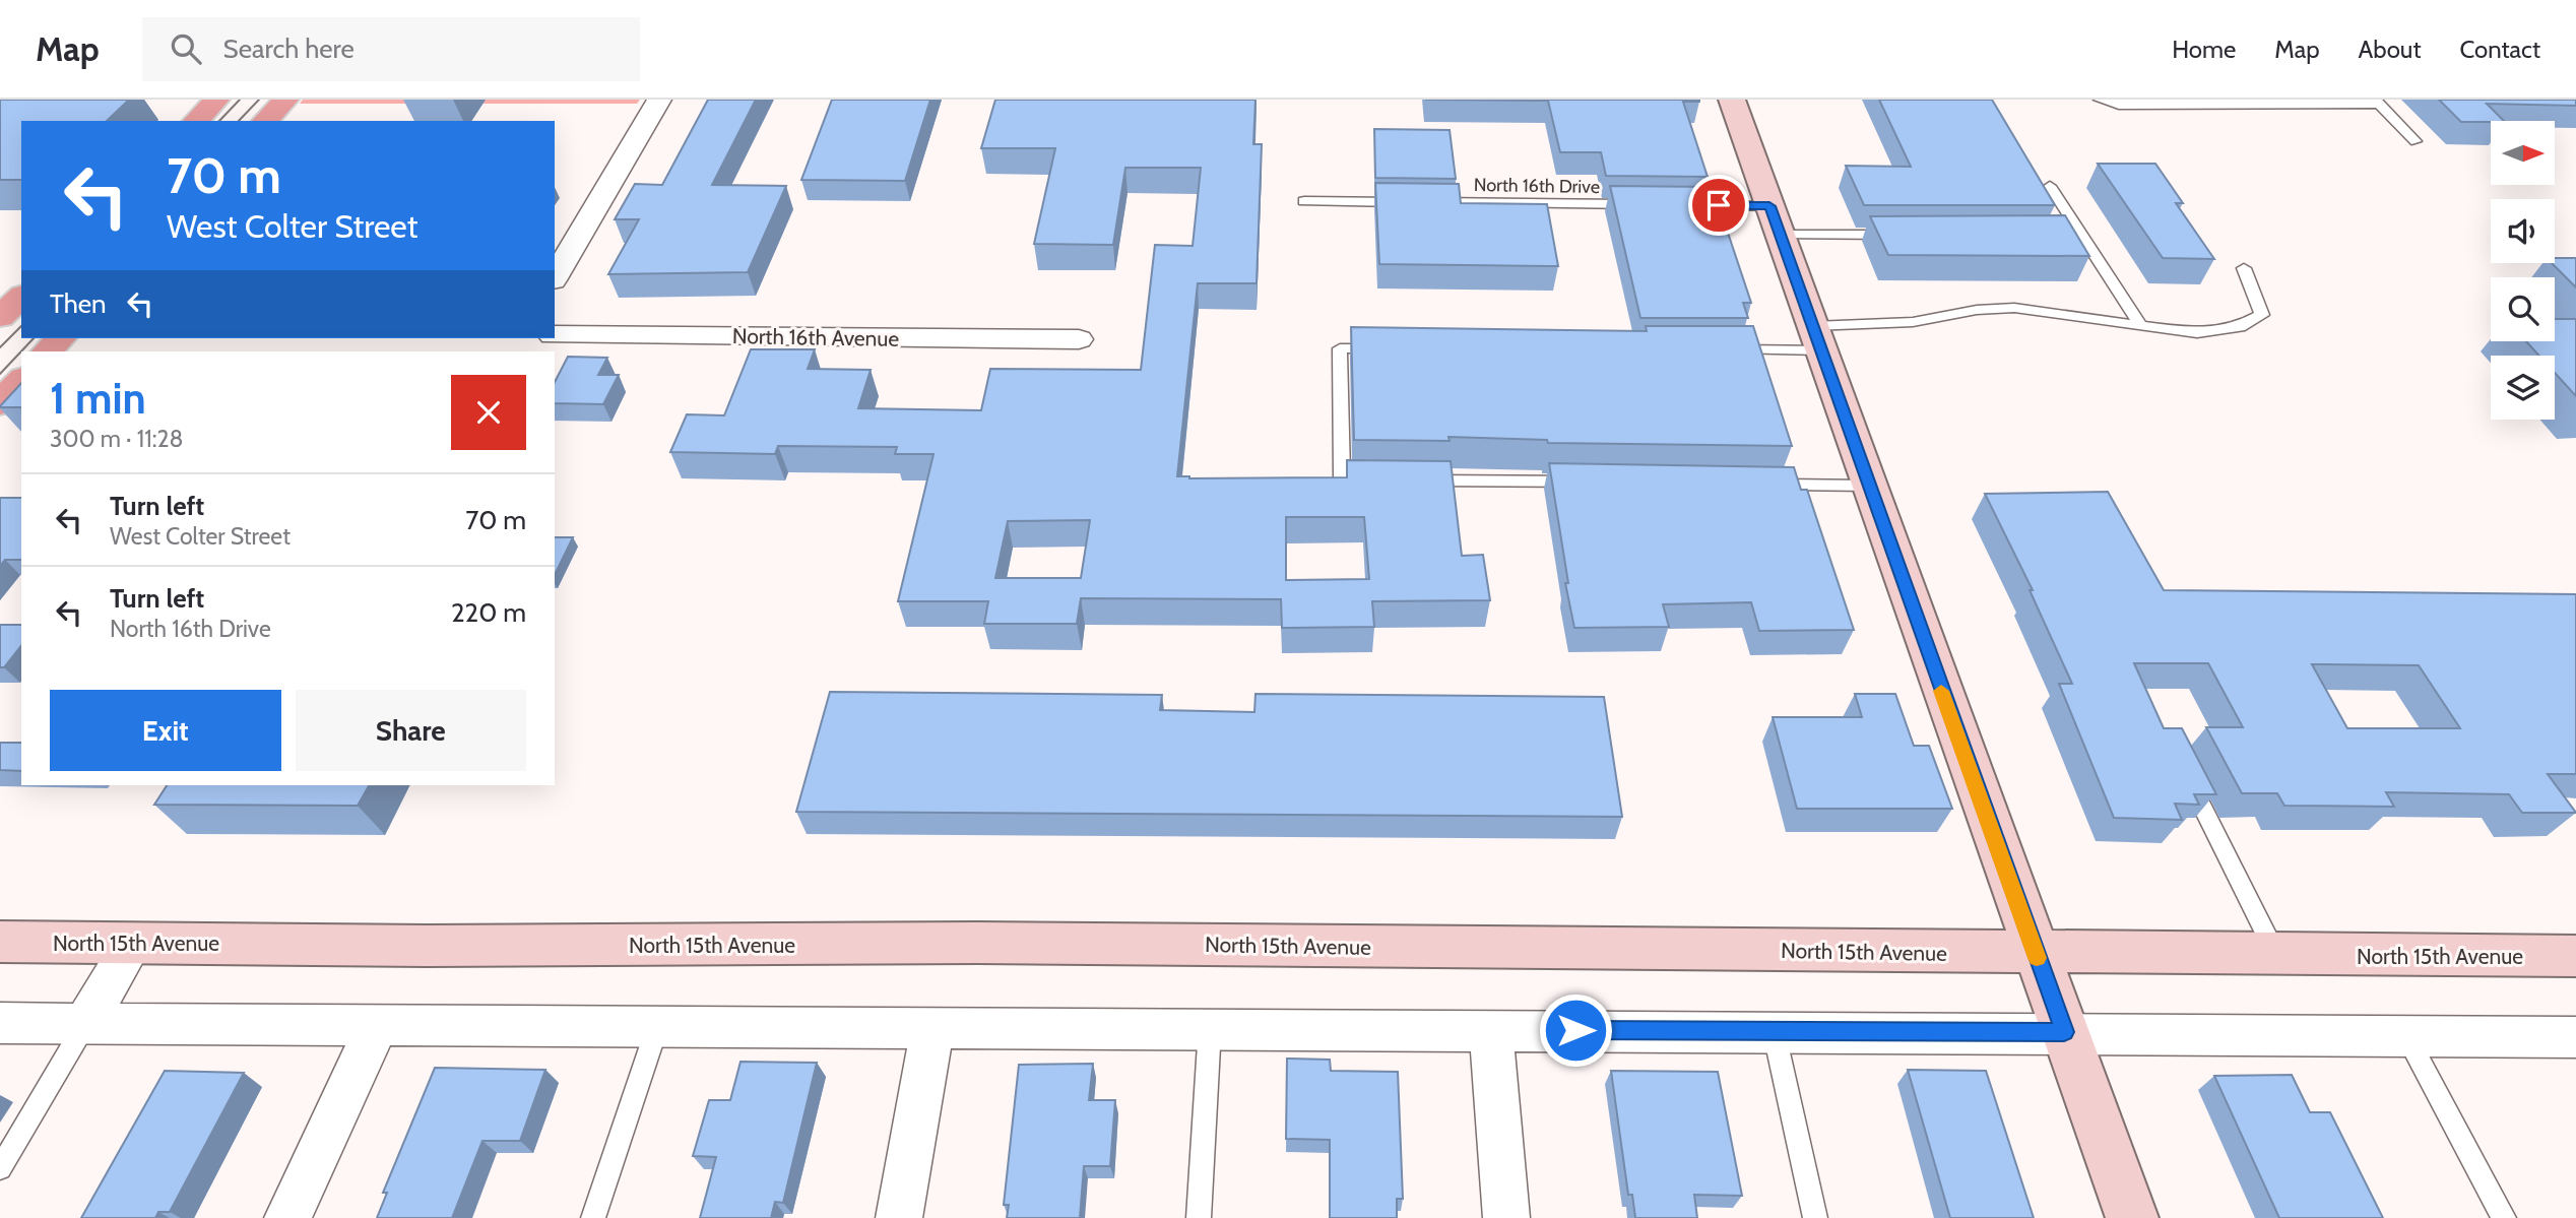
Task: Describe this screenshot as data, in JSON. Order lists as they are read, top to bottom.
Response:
{
  "streets": {
    "street": ["North 16th Avenue", "North 15th Avenue"],
    "lane": ["North 16th Drive"]
  },
  "north": "right",
  "page": {
    "header": "Map",
    "search": "Search here",
    "nav": [
      "Home",
      "Map",
      "About",
      "Contact"
    ],
    "turn": ["70 m", "West Colter Street"],
    "then": "Then",
    "heading": ["1 min", "300 m · 11:28"],
    "list": [
      {
        "name": "Turn left",
        "note": "West Colter Street",
        "value": "70 m"
      },
      {
        "name": "Turn left",
        "note": "North 16th Drive",
        "value": "220 m"
      }
    ],
    "buttons": ["Exit", "Share"]
  }
}
